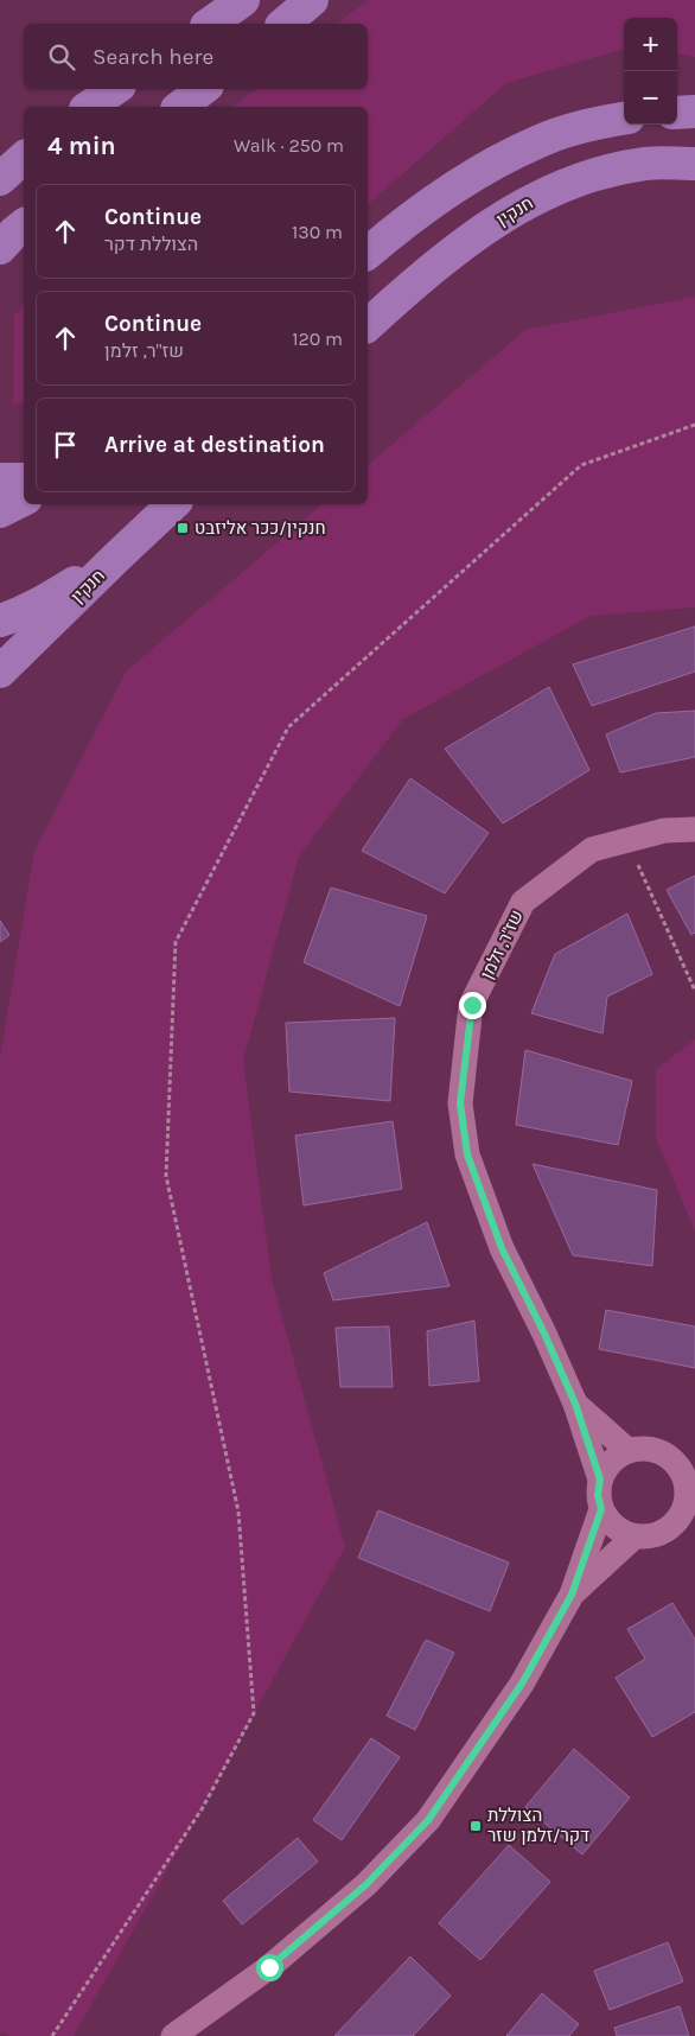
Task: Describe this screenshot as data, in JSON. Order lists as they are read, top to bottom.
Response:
{
  "streets": {
    "main road": ["חנקין"],
    "street": ["שז\"ר, זלמן"]
  },
  "places": {
    "transit": ["חנקין/ככר אליזבט", "הצוללת דקר/זלמן שזר"]
  },
  "page": {
    "map_buttons": ["+", "−"],
    "search": "Search here",
    "heading": ["4 min", "Walk · 250 m"],
    "list": [
      ["Continue", "הצוללת דקר", "130 m"],
      ["Continue", "שז\"ר, זלמן", "120 m"],
      "Arrive at destination"
    ]
  }
}
